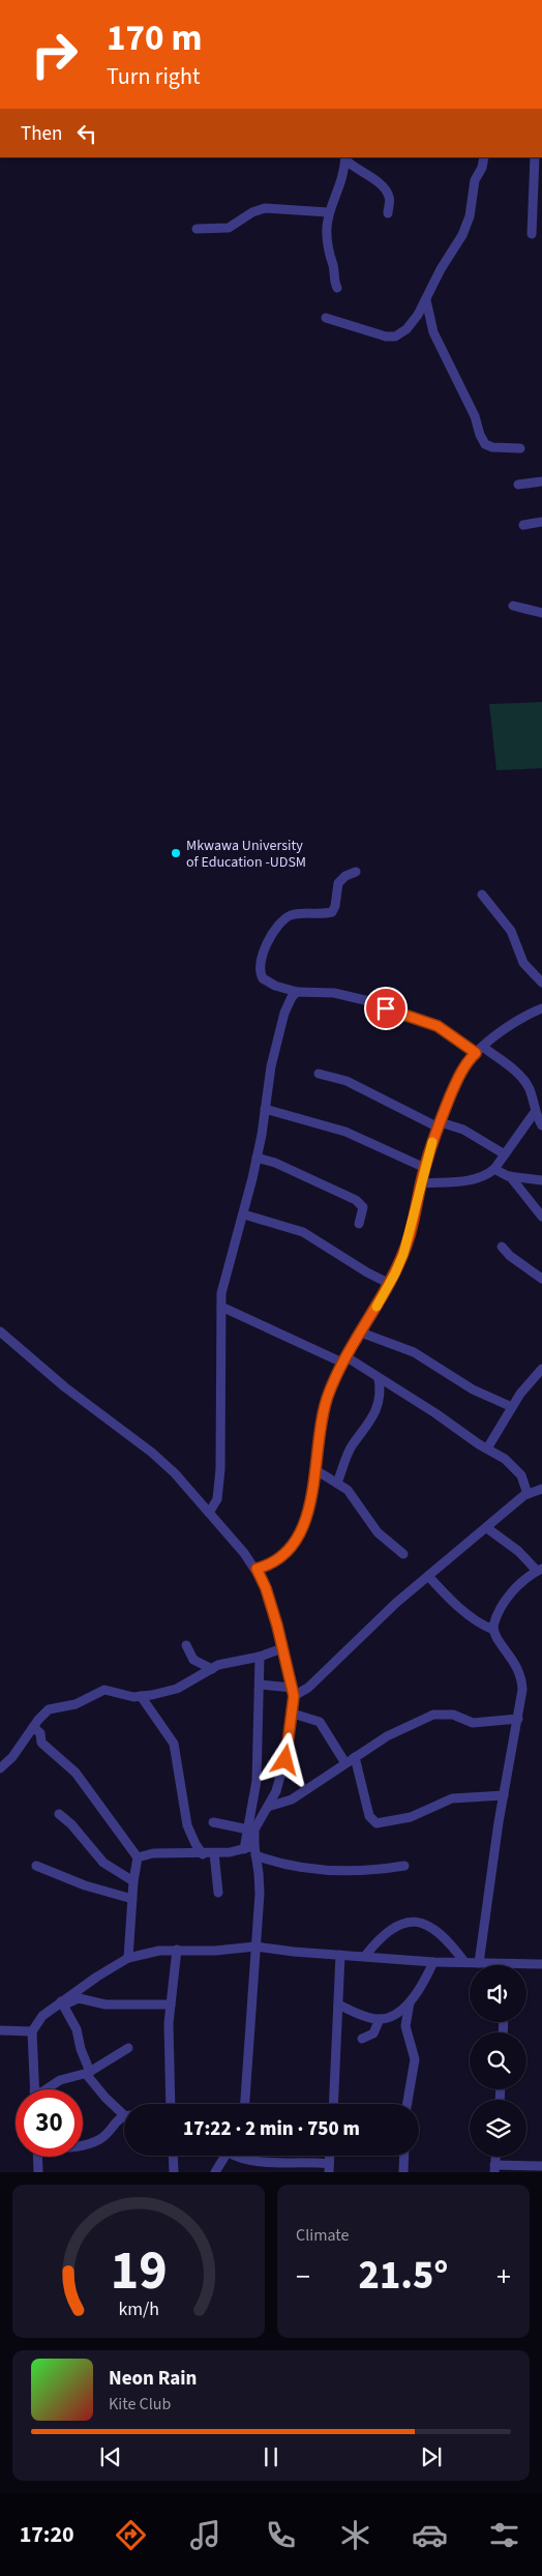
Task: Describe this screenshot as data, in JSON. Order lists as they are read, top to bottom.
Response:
{
  "places": ["Mkwawa University of Education -UDSM"],
  "page": {
    "turn": ["170 m", "Turn right"],
    "then": "Then",
    "limit": "30",
    "trip": "17:22 · 2 min · 750 m",
    "tile": "Climate",
    "heat": ["−", "21.5°", "+"],
    "song": ["Neon Rain", "Kite Club"],
    "tabs": "17:20",
    "gauge": ["19", "km/h"]
  }
}
